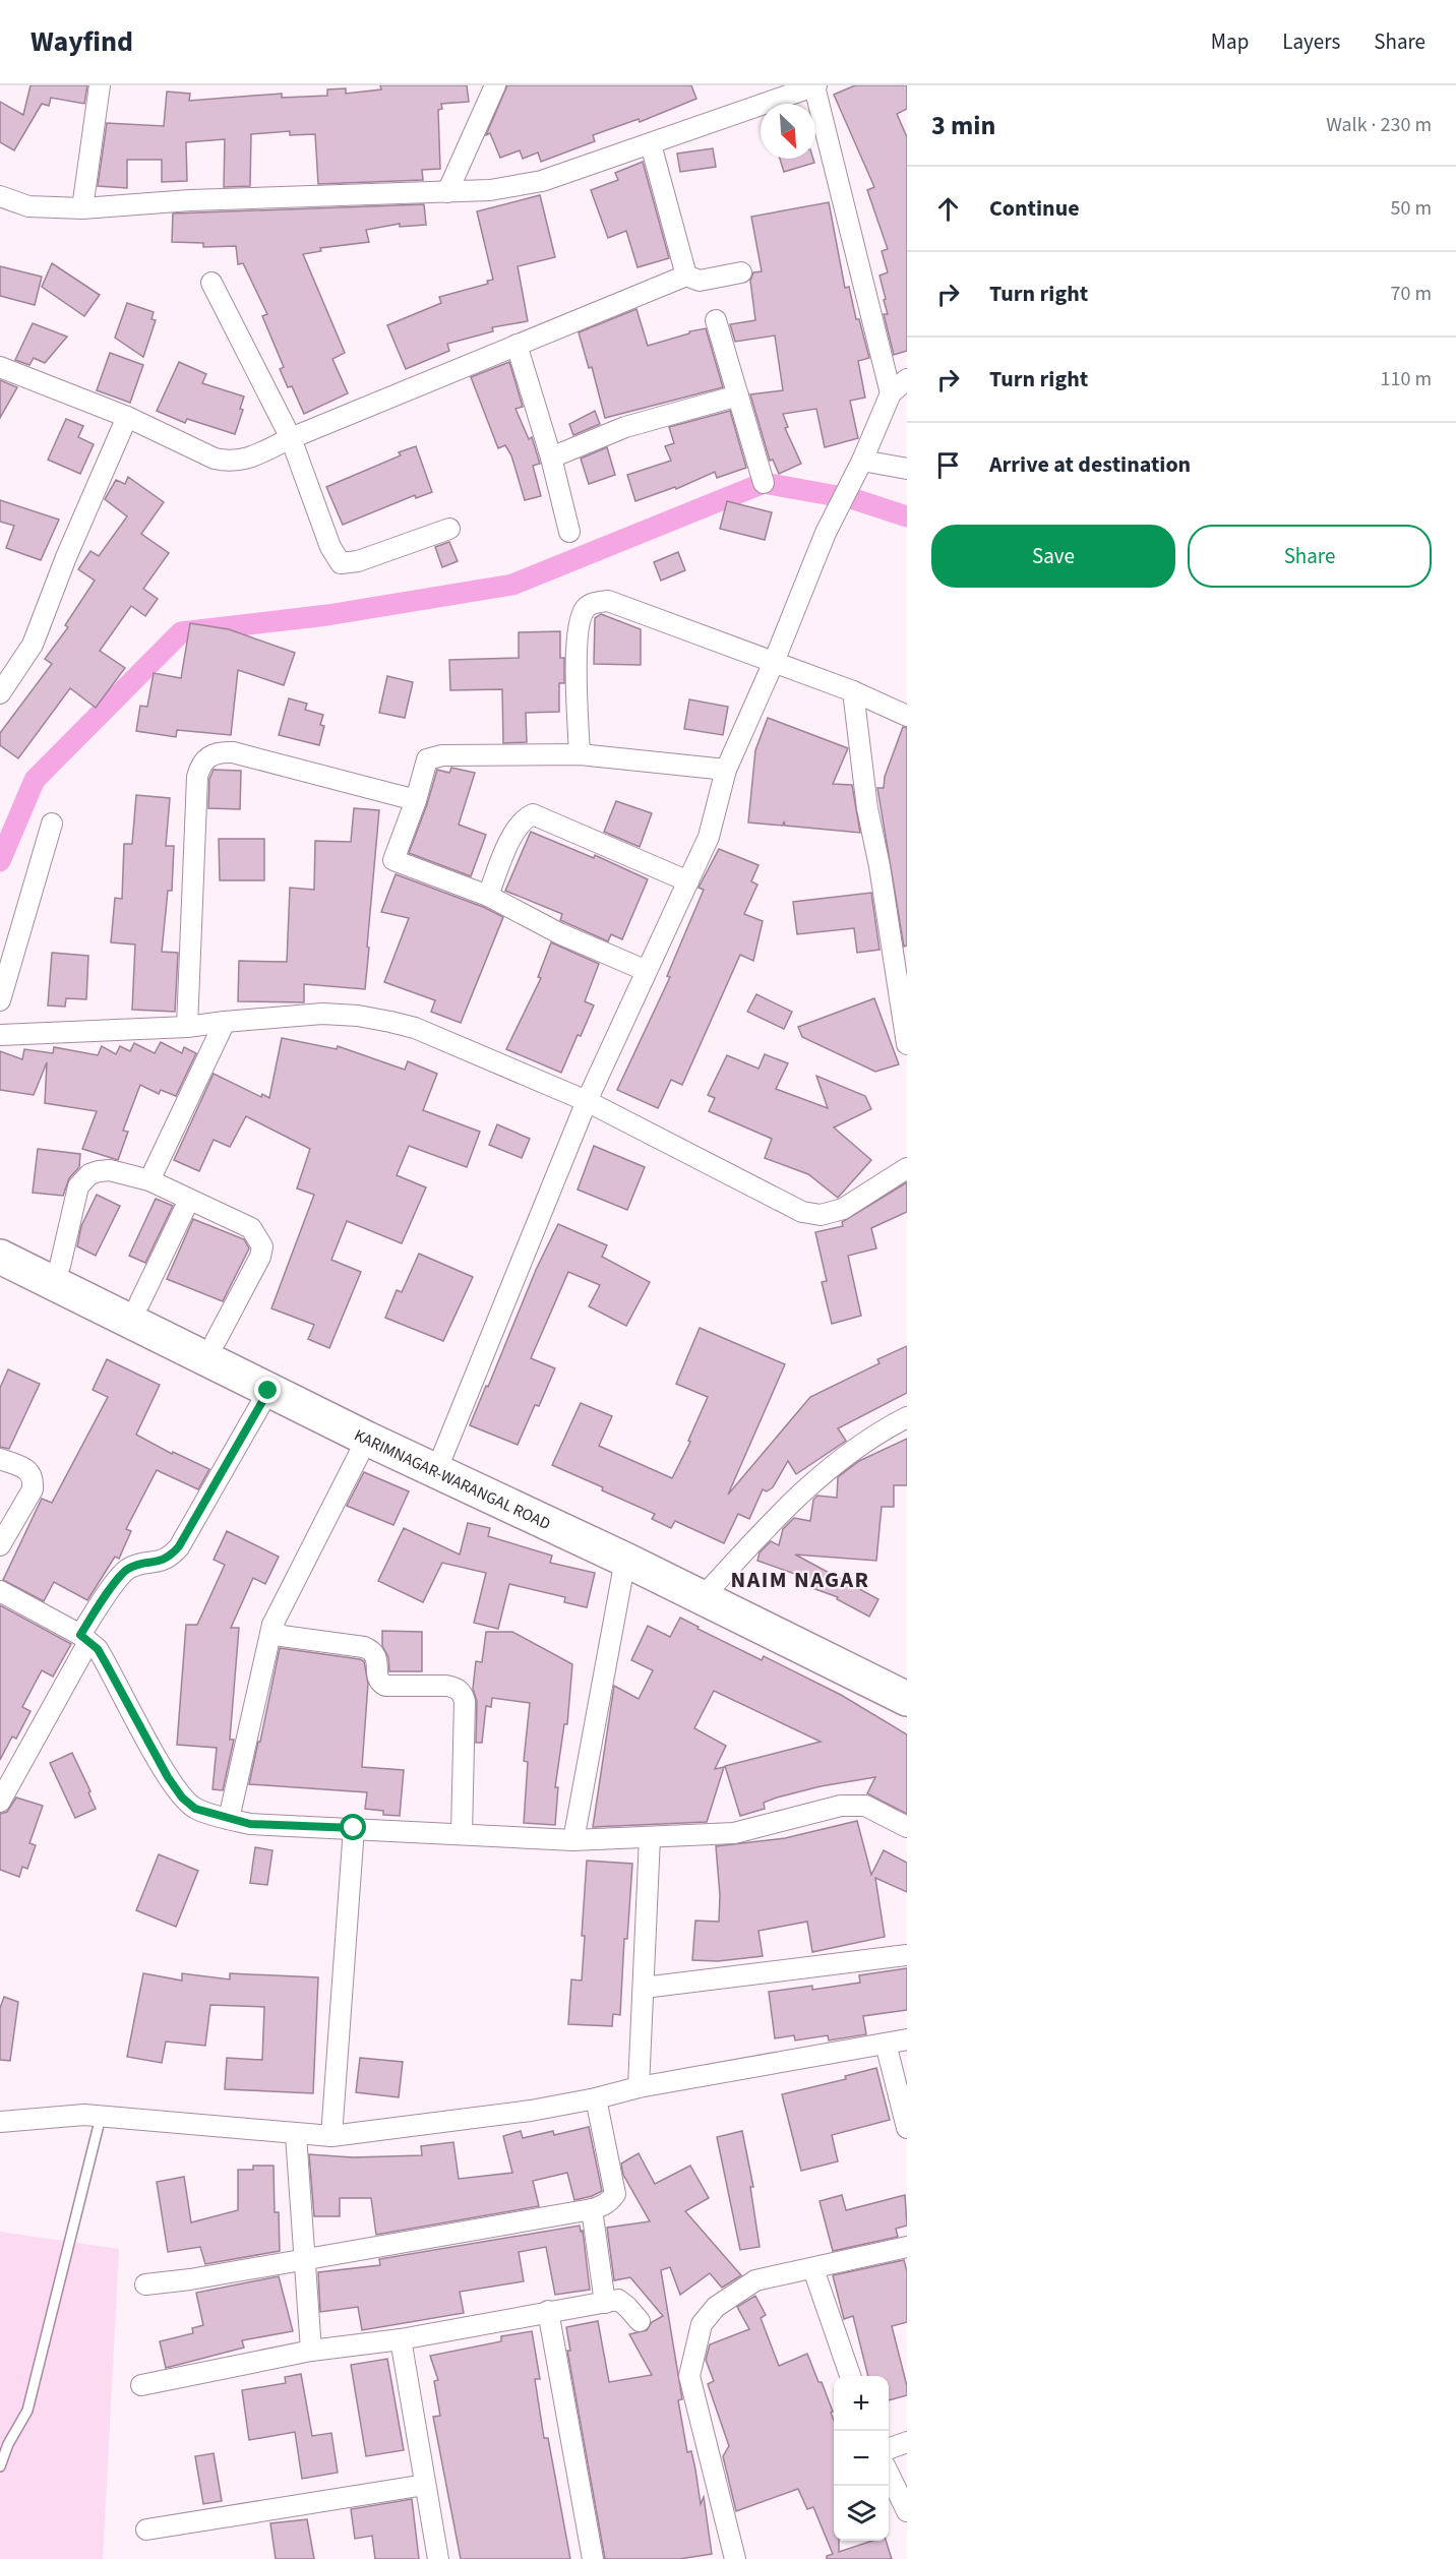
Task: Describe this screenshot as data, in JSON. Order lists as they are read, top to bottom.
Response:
{
  "streets": {
    "highway": ["KARIMNAGAR-WARANGAL ROAD"]
  },
  "districts": ["NAIM NAGAR"],
  "north": "bottom right",
  "page": {
    "header": "Wayfind",
    "nav": ["Map", "Layers", "Share"],
    "heading": ["3 min", "Walk · 230 m"],
    "list": [
      ["Continue", "50 m"],
      ["Turn right", "70 m"],
      ["Turn right", "110 m"],
      "Arrive at destination"
    ],
    "buttons": ["Save", "Share"],
    "map_buttons": ["+", "−"]
  }
}
